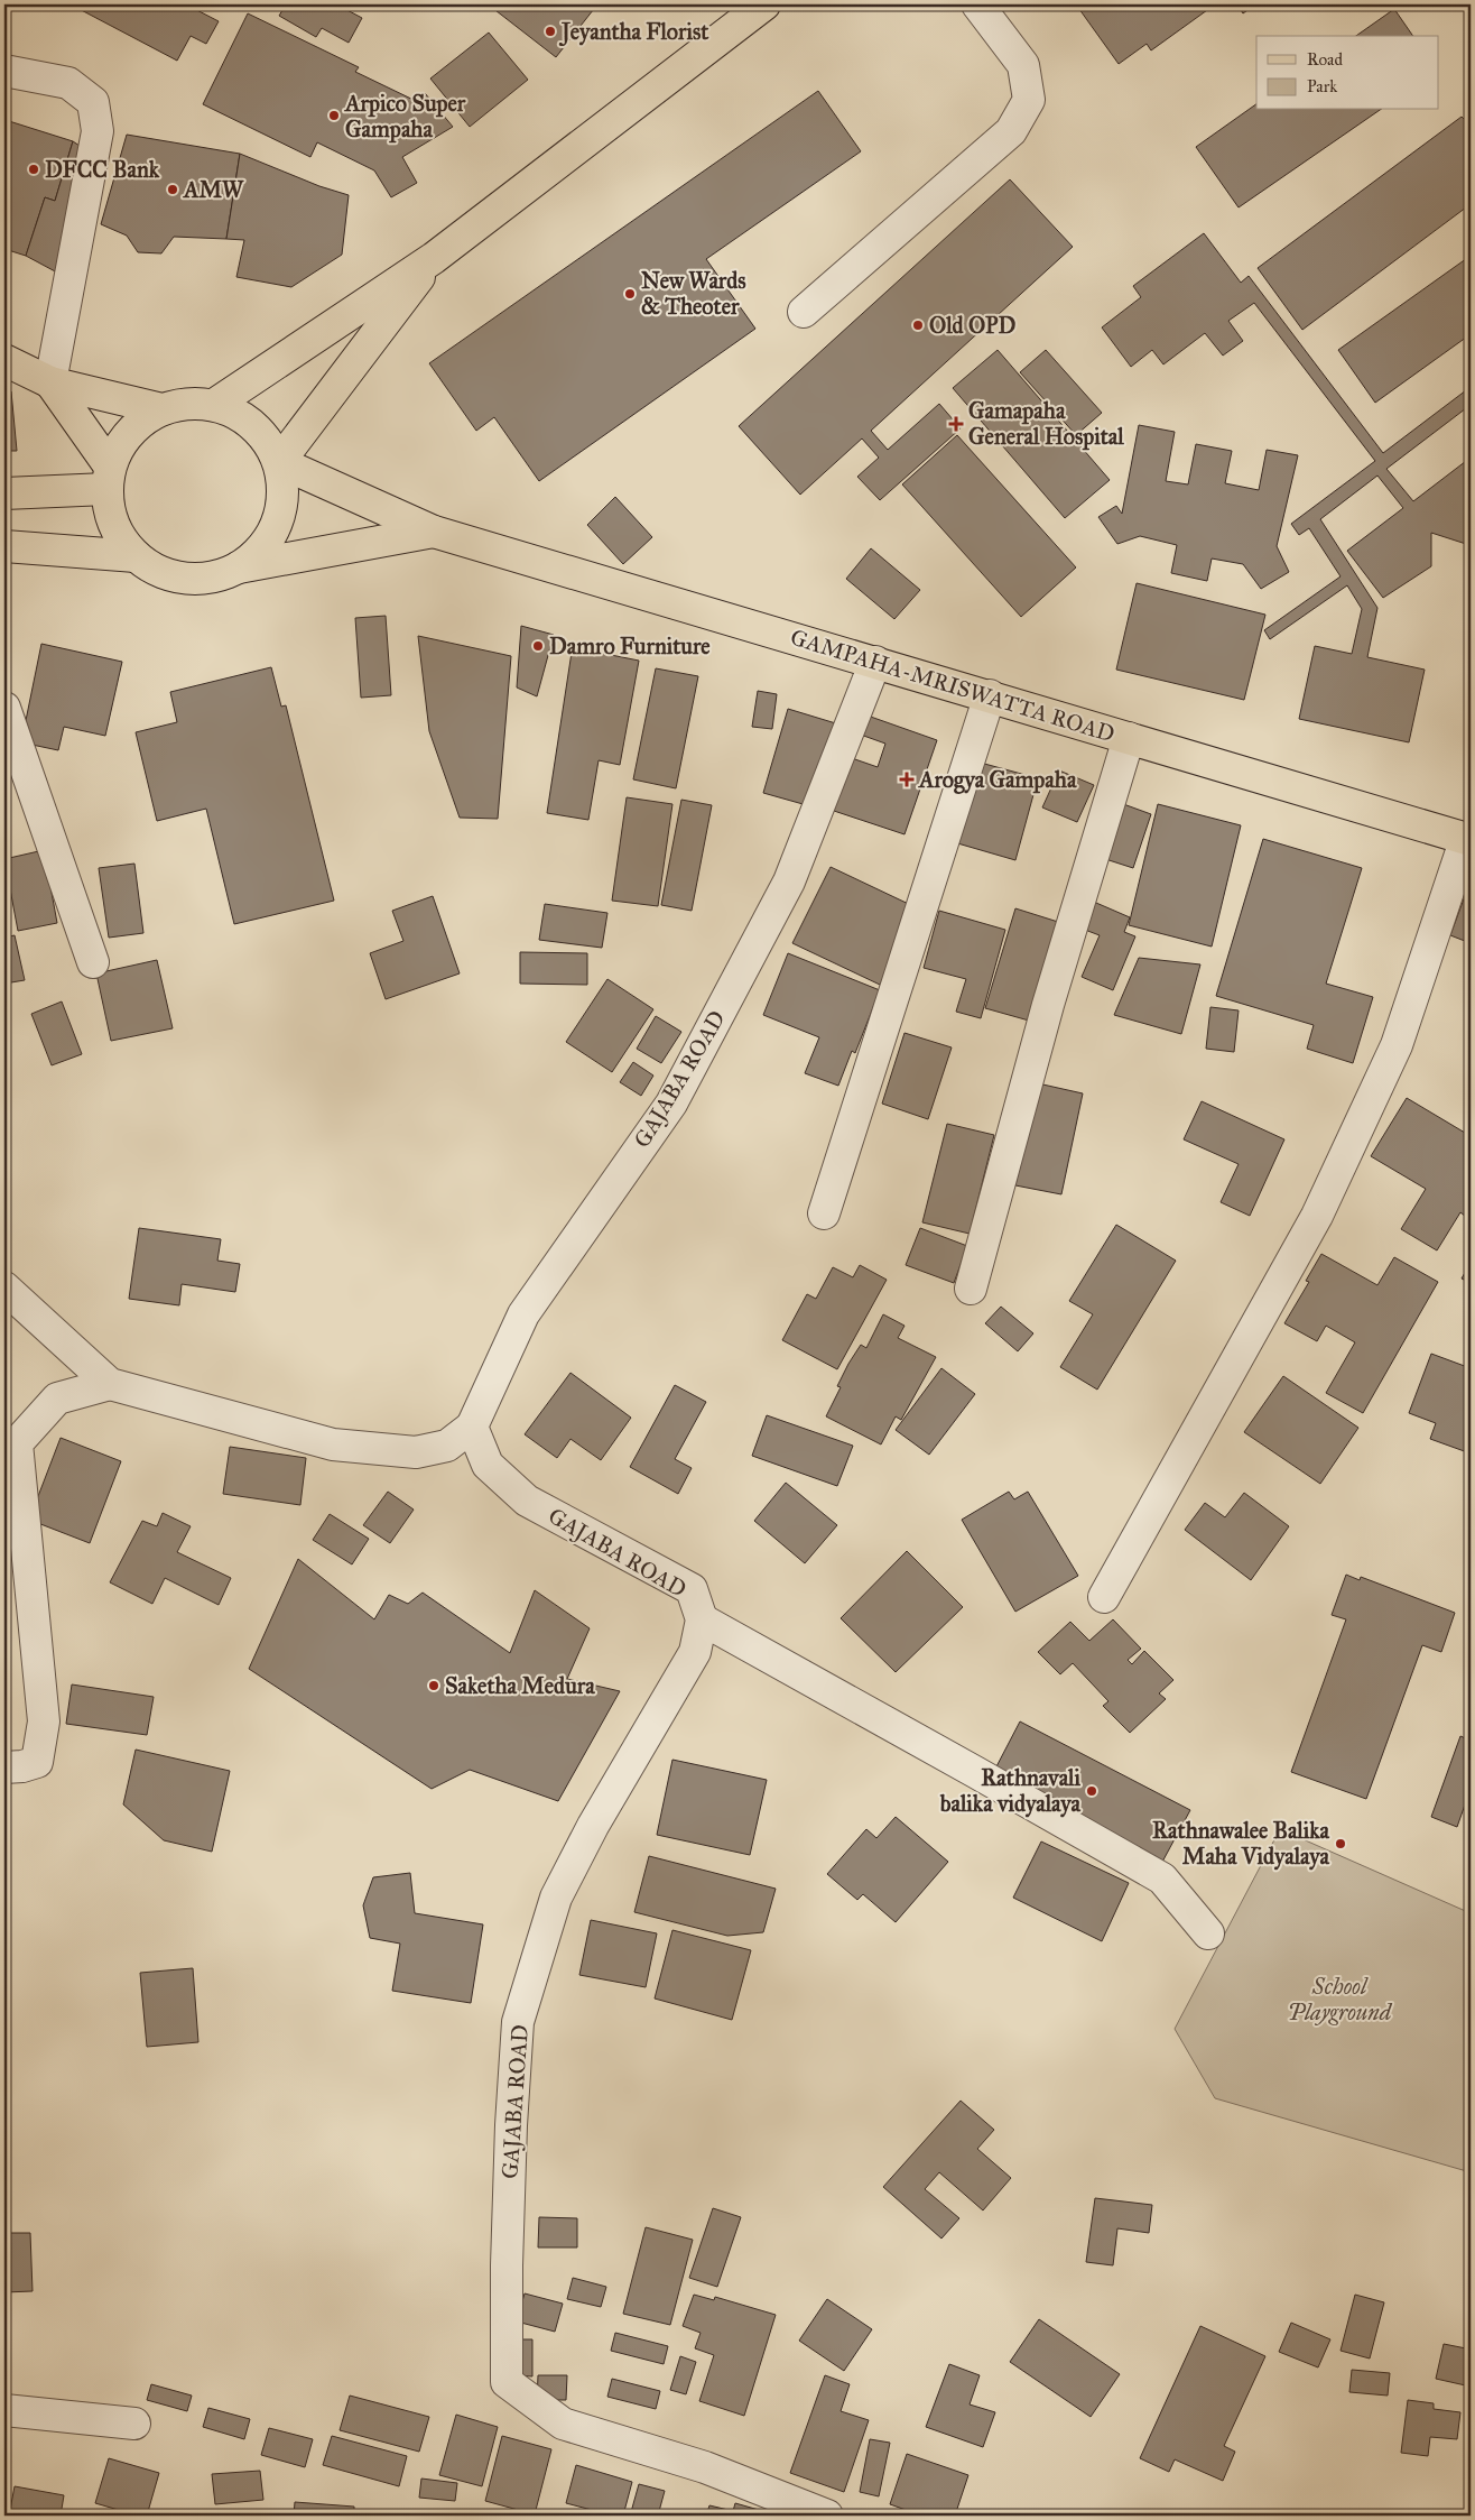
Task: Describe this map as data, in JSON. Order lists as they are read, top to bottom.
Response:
{
  "streets": {
    "main road": ["GAMPAHA-MRISWATTA ROAD"],
    "street": ["GAJABA ROAD"]
  },
  "crossings": [
    ["GAMPAHA-MRISWATTA ROAD", "GAJABA ROAD"]
  ],
  "parks": ["School Playground"],
  "places": {
    "other": [
      "Jeyantha Florist",
      "Arpico Super Gampaha",
      "DFCC Bank",
      "AMW",
      "New Wards & Theoter",
      "Old OPD",
      "Damro Furniture",
      "Saketha Medura",
      "Rathnavali balika vidyalaya",
      "Rathnawalee Balika Maha Vidyalaya"
    ],
    "health": ["Gamapaha General Hospital", "Arogya Gampaha"]
  },
  "legend": ["Road", "Park"]
}
